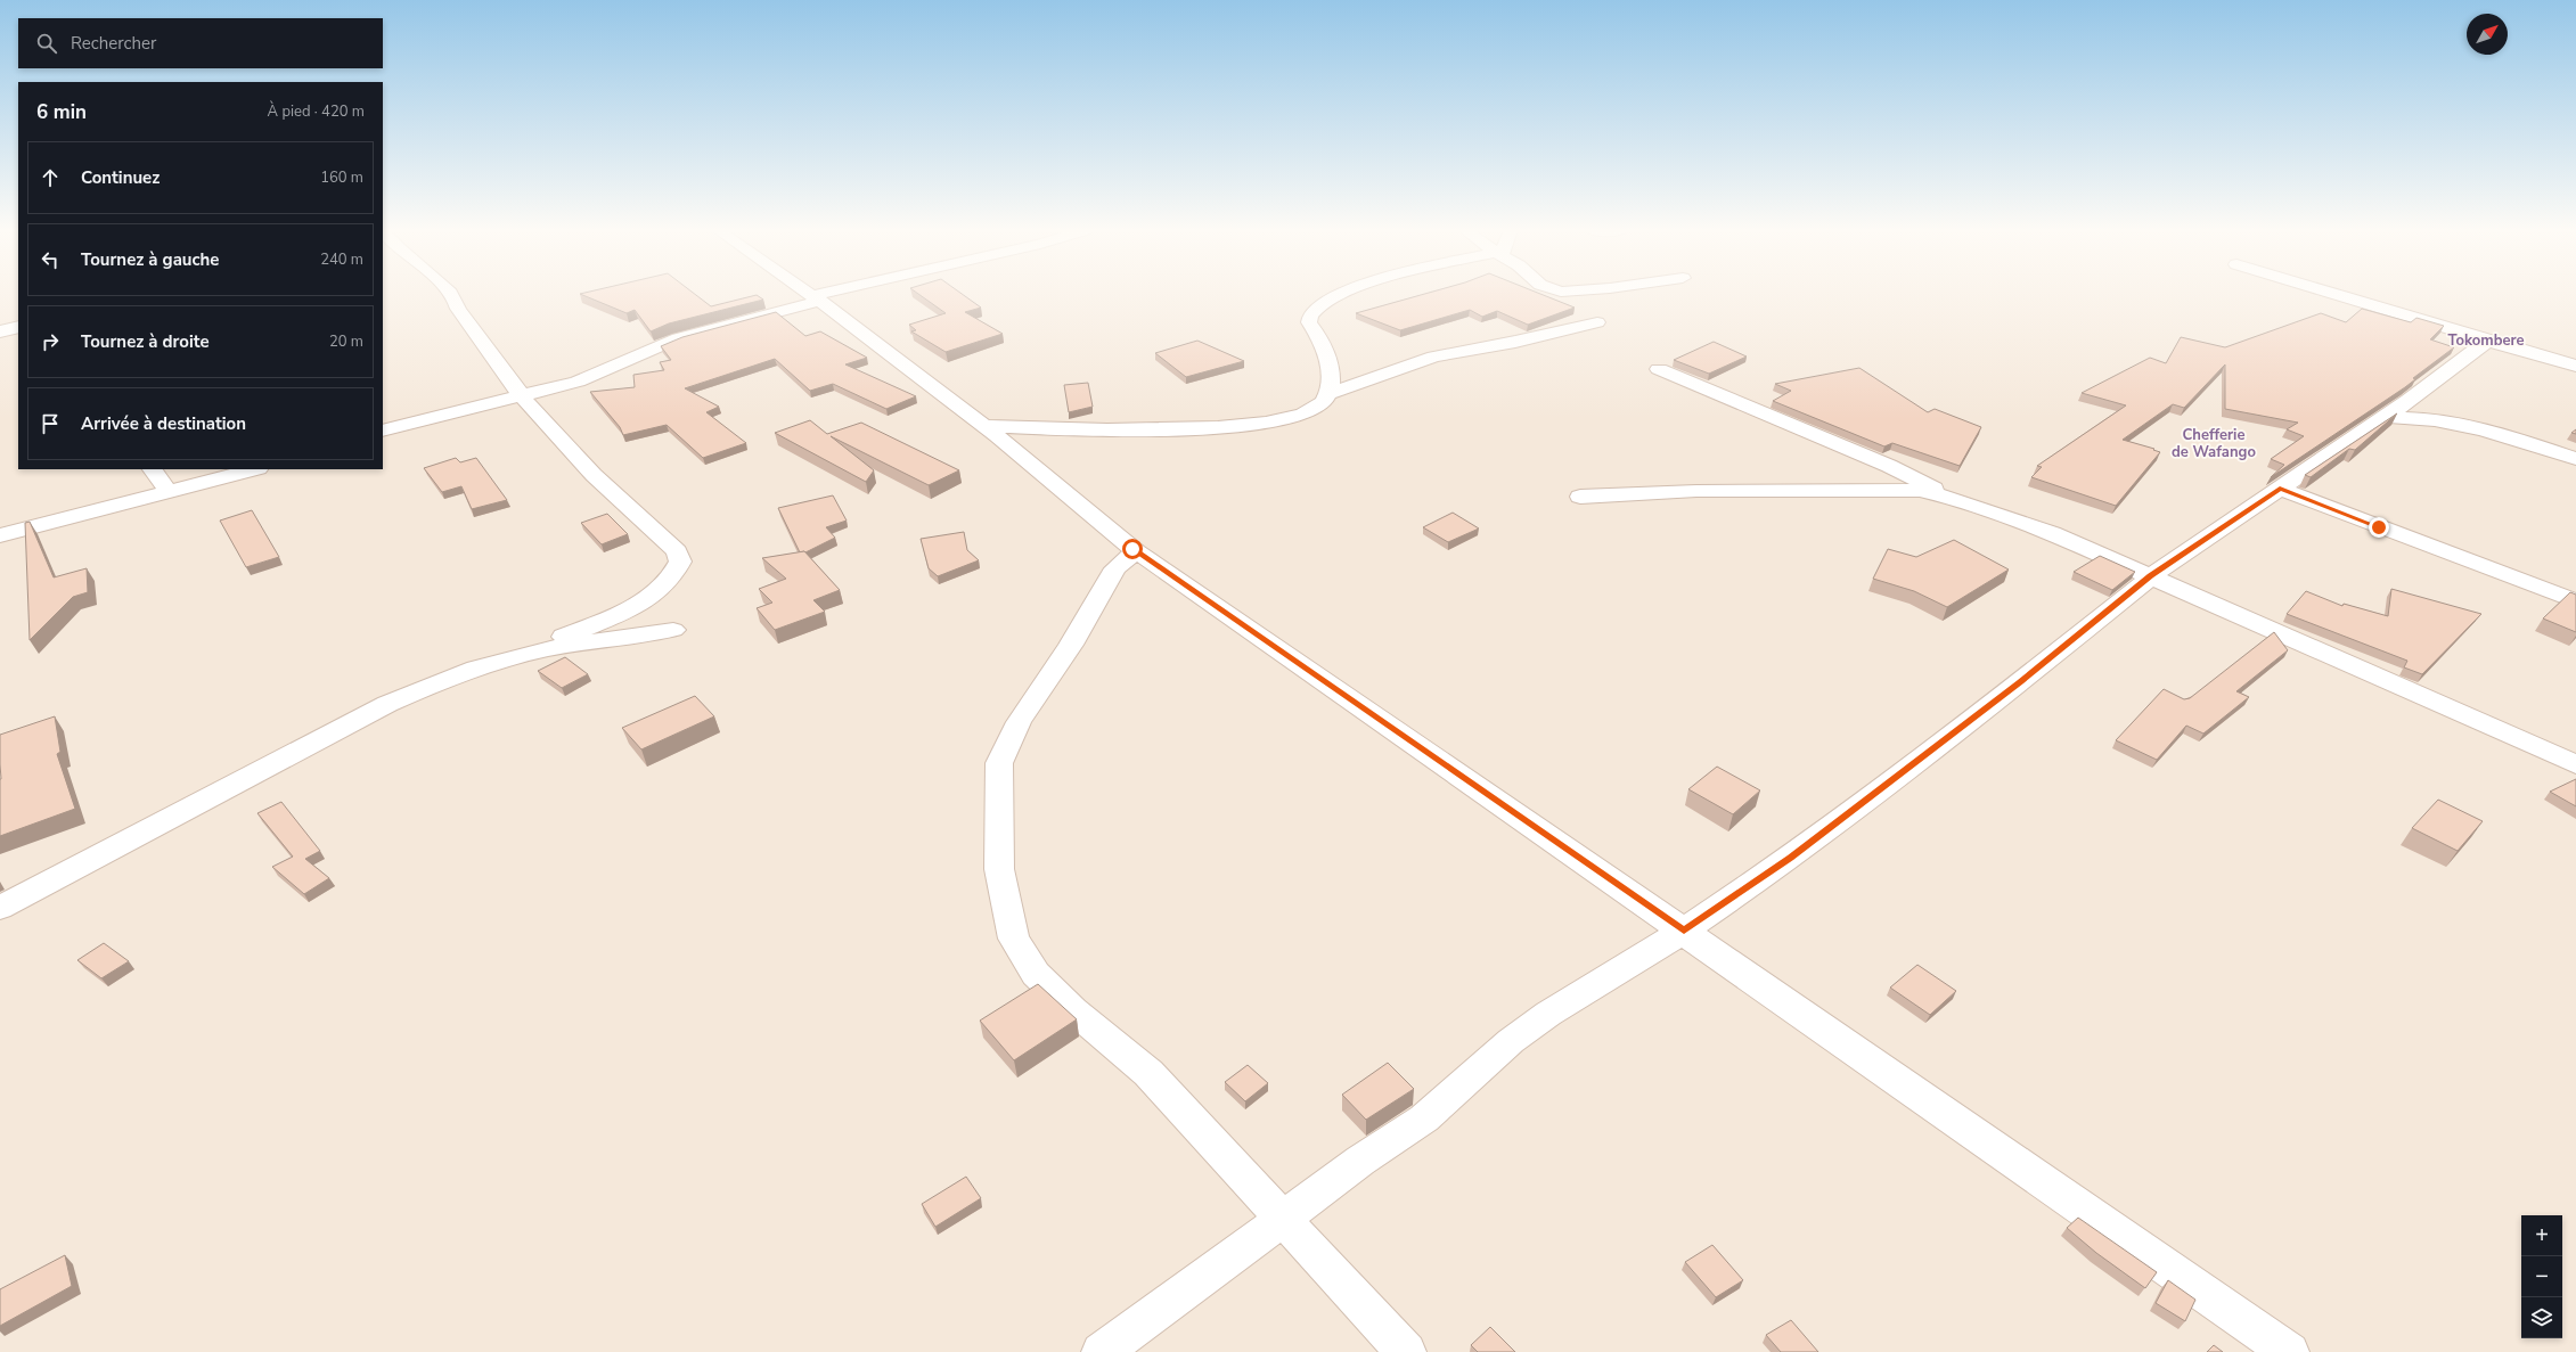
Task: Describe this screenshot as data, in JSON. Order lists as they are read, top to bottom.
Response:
{
  "districts": ["Tokombere", "Chefferie de Wafango"],
  "north": "top right",
  "page": {
    "search": "Rechercher",
    "heading": ["6 min", "À pied · 420 m"],
    "list": [
      ["Continuez", "160 m"],
      ["Tournez à gauche", "240 m"],
      ["Tournez à droite", "20 m"],
      "Arrivée à destination"
    ],
    "map_buttons": ["+", "−"]
  }
}
